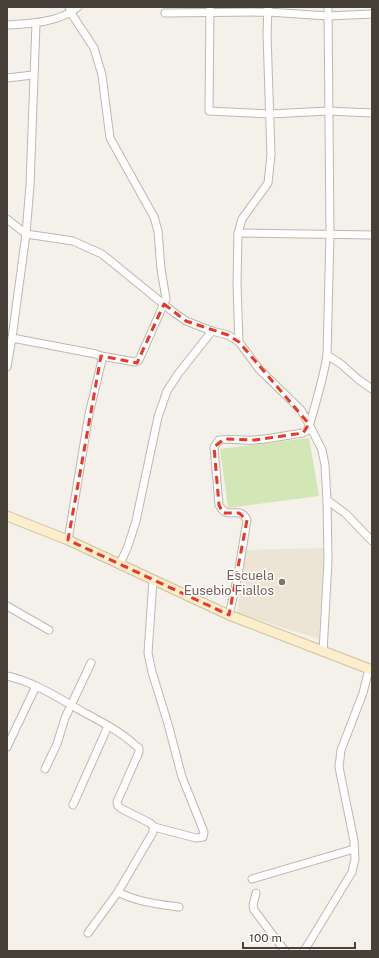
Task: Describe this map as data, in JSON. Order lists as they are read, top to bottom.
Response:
{
  "places": ["Escuela Eusebio Fiallos"],
  "scale_bar": "100 m"
}
